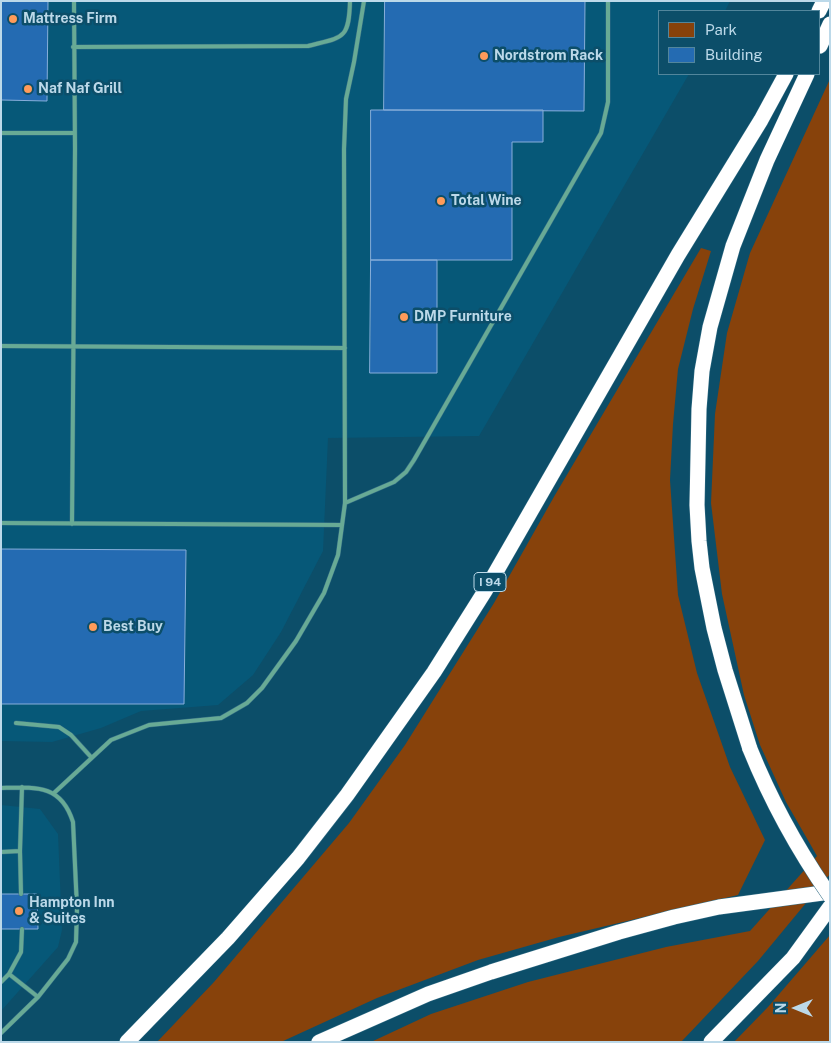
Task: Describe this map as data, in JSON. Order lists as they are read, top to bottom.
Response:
{
  "streets": {
    "highway": ["I 94"]
  },
  "places": [
    "Mattress Firm",
    "Nordstrom Rack",
    "Naf Naf Grill",
    "Total Wine",
    "DMP Furniture",
    "Best Buy",
    "Hampton Inn & Suites"
  ],
  "legend": ["Park", "Building"],
  "north": "left"
}
